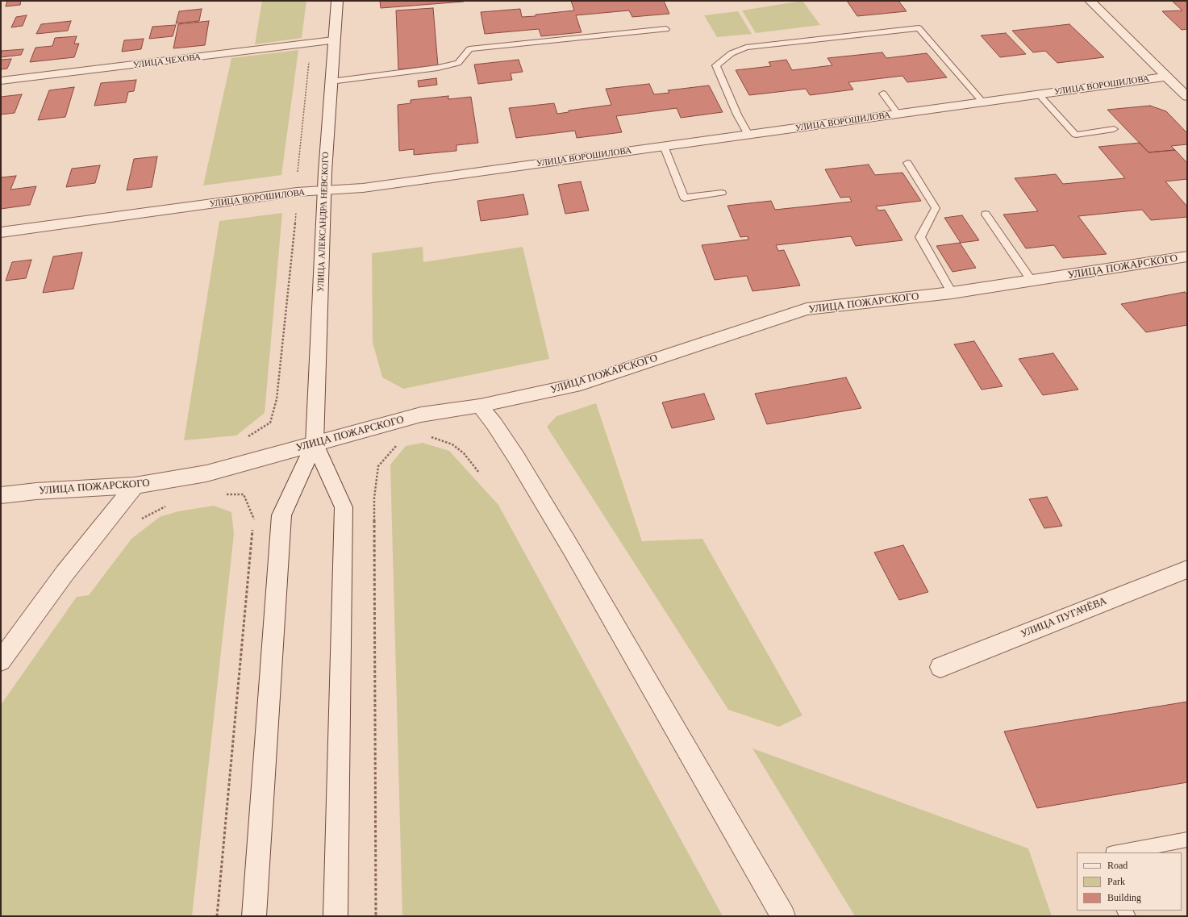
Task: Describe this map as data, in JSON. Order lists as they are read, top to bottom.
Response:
{
  "streets": {
    "street": [
      "УЛИЦА ЧЕХОВА",
      "УЛИЦА ВОРОШИЛОВА",
      "УЛИЦА АЛЕКСАНДРА НЕВСКОГО",
      "УЛИЦА ПОЖАРСКОГО",
      "УЛИЦА ПУГАЧЁВА"
    ]
  },
  "crossings": [
    ["УЛИЦА ЧЕХОВА", "УЛИЦА АЛЕКСАНДРА НЕВСКОГО"],
    ["УЛИЦА ВОРОШИЛОВА", "УЛИЦА АЛЕКСАНДРА НЕВСКОГО"],
    ["УЛИЦА АЛЕКСАНДРА НЕВСКОГО", "УЛИЦА ПОЖАРСКОГО"]
  ],
  "legend": ["Road", "Park", "Building"]
}
